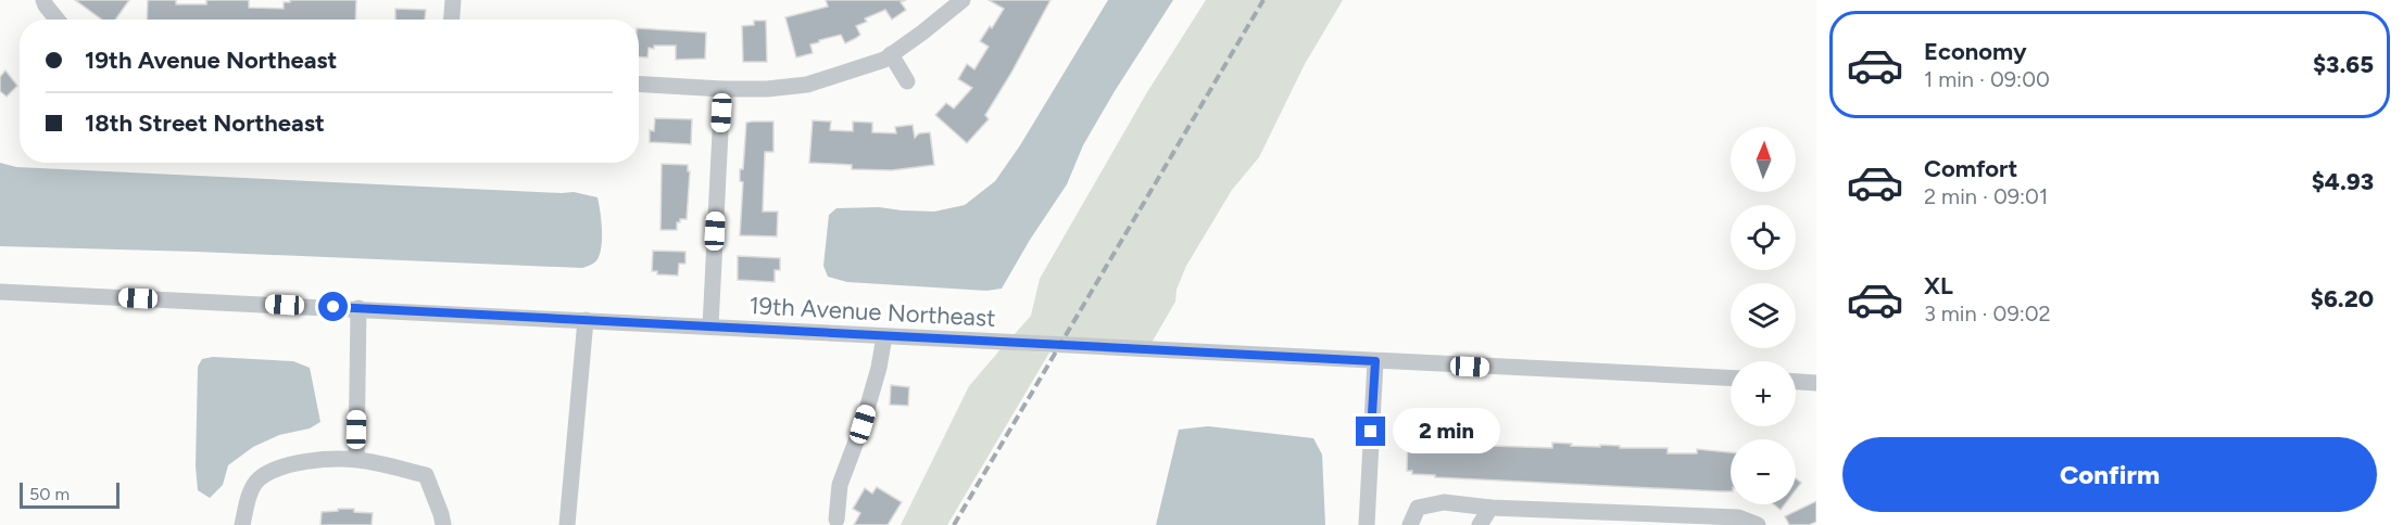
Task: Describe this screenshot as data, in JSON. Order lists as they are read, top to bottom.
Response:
{
  "streets": {
    "street": ["19th Avenue Northeast"]
  },
  "scale_bar": "50 m",
  "north": "top",
  "page": {
    "list": [
      {
        "name": "Economy",
        "note": "1 min · 09:00",
        "value": "$3.65"
      },
      {
        "name": "Comfort",
        "note": "2 min · 09:01",
        "value": "$4.93"
      },
      {
        "name": "XL",
        "note": "3 min · 09:02",
        "value": "$6.20"
      }
    ],
    "banner": ["19th Avenue Northeast", "18th Street Northeast"],
    "map_buttons": ["+", "−"],
    "bubble": "2 min",
    "buttons": "Confirm",
    "scale": "50 m"
  }
}
